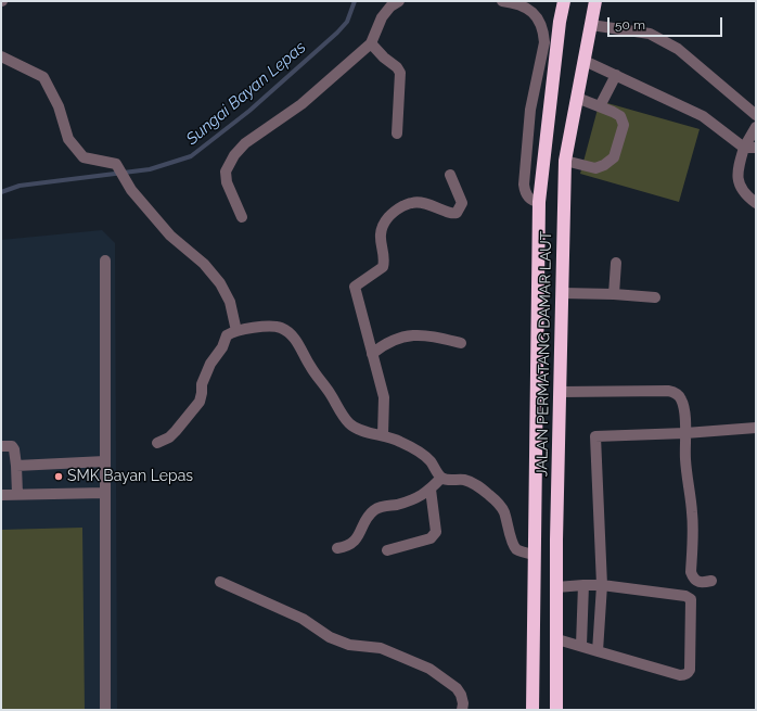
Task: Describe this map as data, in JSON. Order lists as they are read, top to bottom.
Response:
{
  "streets": {
    "highway": ["JALAN PERMATANG DAMAR LAUT"]
  },
  "water": ["Sungai Bayan Lepas"],
  "places": ["SMK Bayan Lepas"],
  "scale_bar": "50 m"
}
